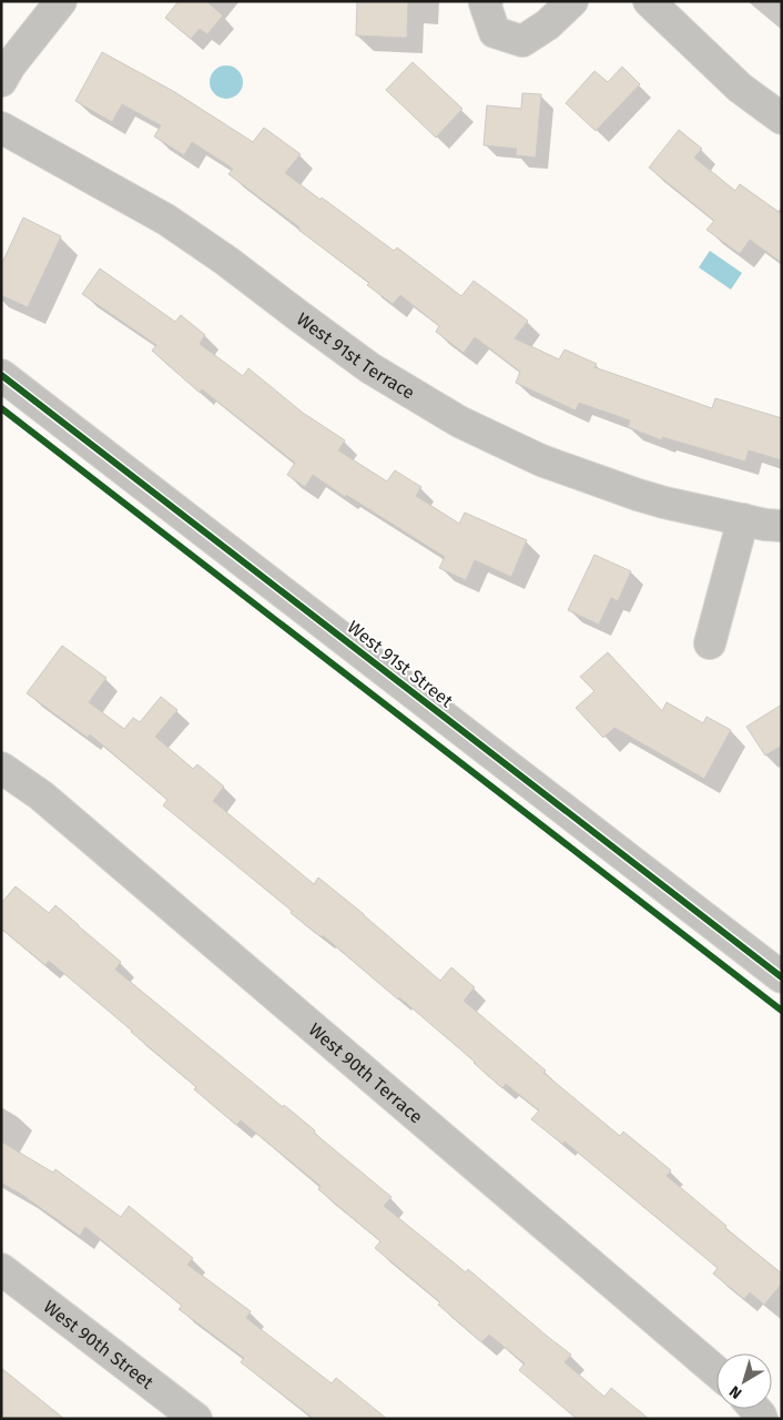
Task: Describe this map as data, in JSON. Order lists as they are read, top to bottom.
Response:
{
  "streets": {
    "street": [
      "West 91st Terrace",
      "West 91st Street",
      "West 90th Terrace",
      "West 90th Street"
    ]
  },
  "north": "bottom left"
}
